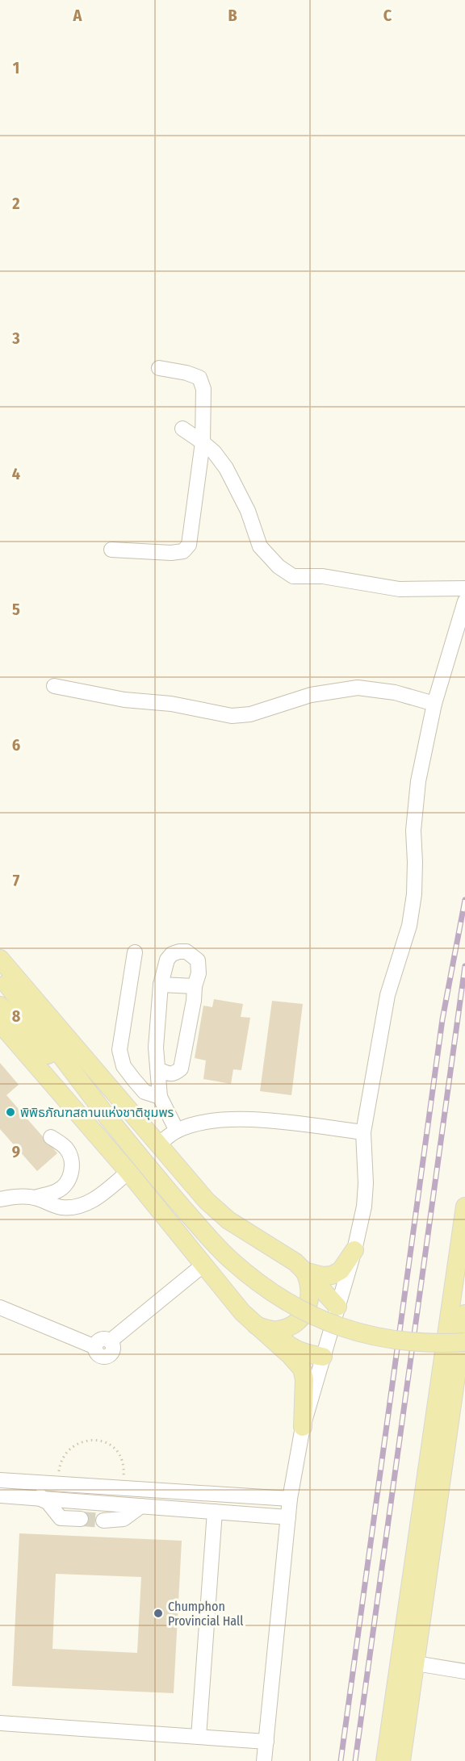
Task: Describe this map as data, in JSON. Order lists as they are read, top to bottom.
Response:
{
  "places": ["พิพิธภัณฑสถานแห่งชาติชุมพร", "Chumphon Provincial Hall"],
  "grid": {
    "columns": ["A", "B", "C"],
    "rows": [
      "1",
      "2",
      "3",
      "4",
      "5",
      "6",
      "7",
      "8",
      "9"
    ]
  }
}
